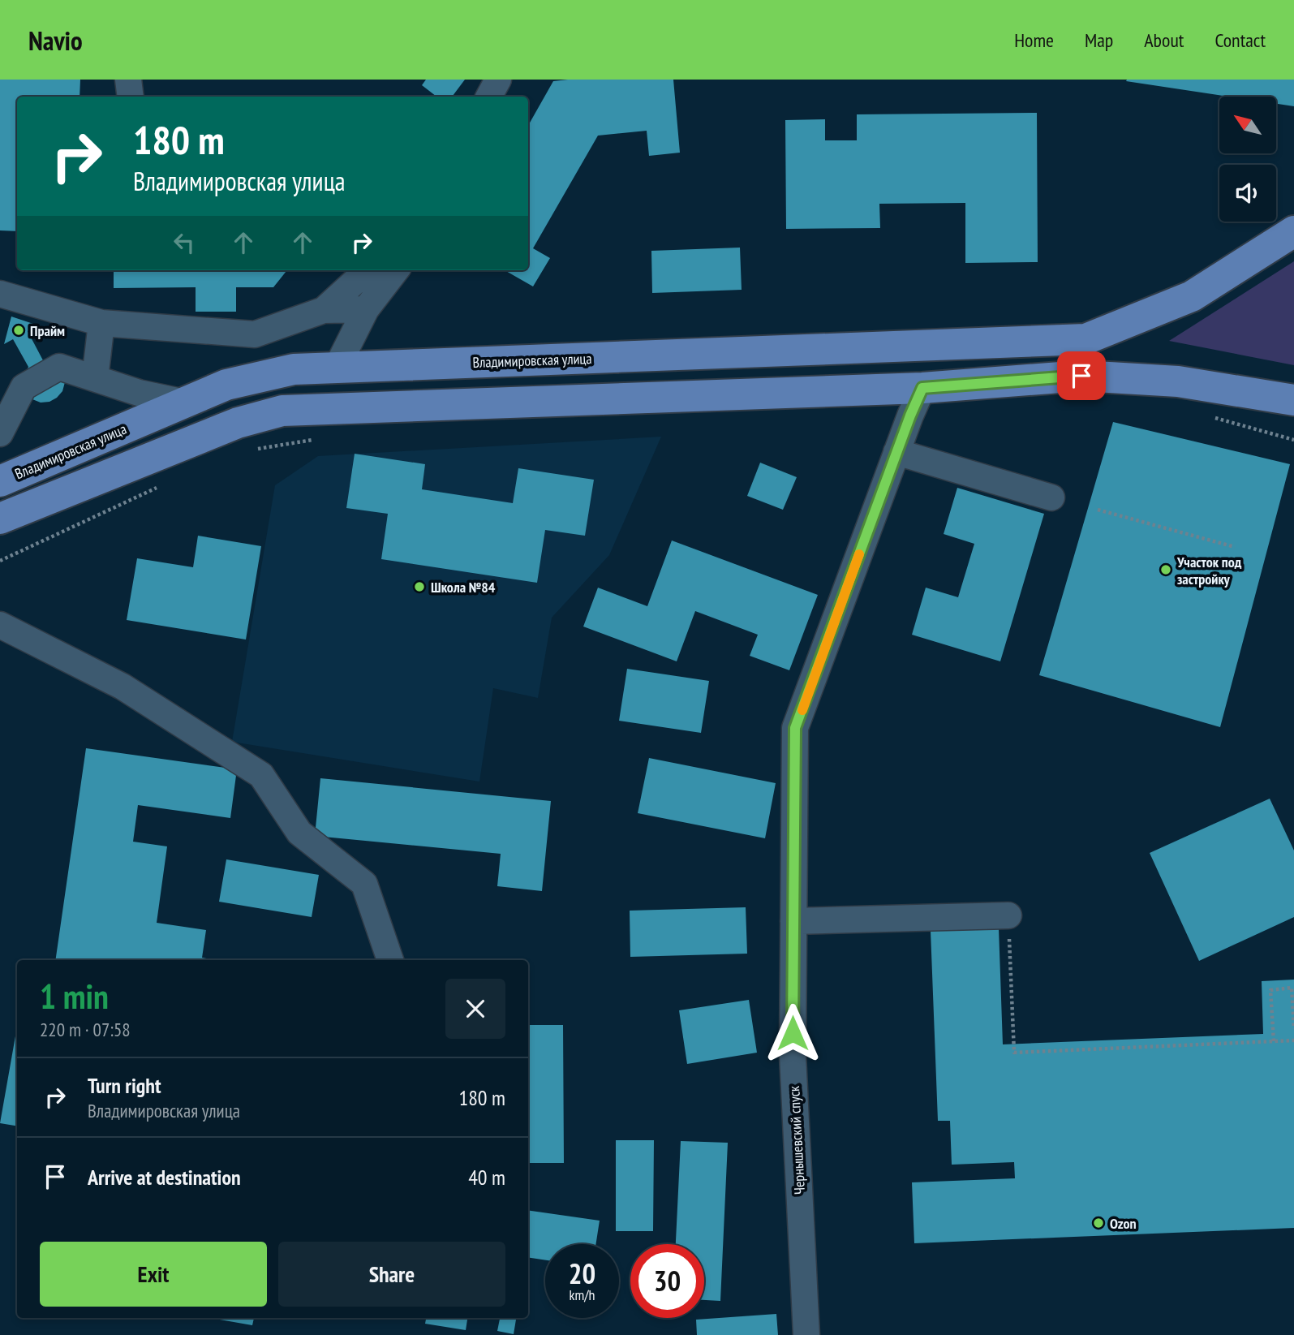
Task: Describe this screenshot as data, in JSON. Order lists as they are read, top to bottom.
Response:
{
  "streets": {
    "main road": ["Владимировская улица"],
    "street": ["Чернышевский спуск"]
  },
  "places": [
    "Прайм",
    "Участок под застройку",
    "Школа №84",
    "Ozon"
  ],
  "north": "top left",
  "page": {
    "header": "Navio",
    "nav": [
      "Home",
      "Map",
      "About",
      "Contact"
    ],
    "turn": ["180 m", "Владимировская улица"],
    "heading": ["1 min", "220 m · 07:58"],
    "list": [
      {
        "name": "Turn right",
        "note": "Владимировская улица",
        "value": "180 m"
      },
      {
        "name": "Arrive at destination",
        "value": "40 m"
      }
    ],
    "buttons": ["Exit", "Share"],
    "speed": "20 km/h",
    "limit": "30"
  }
}
